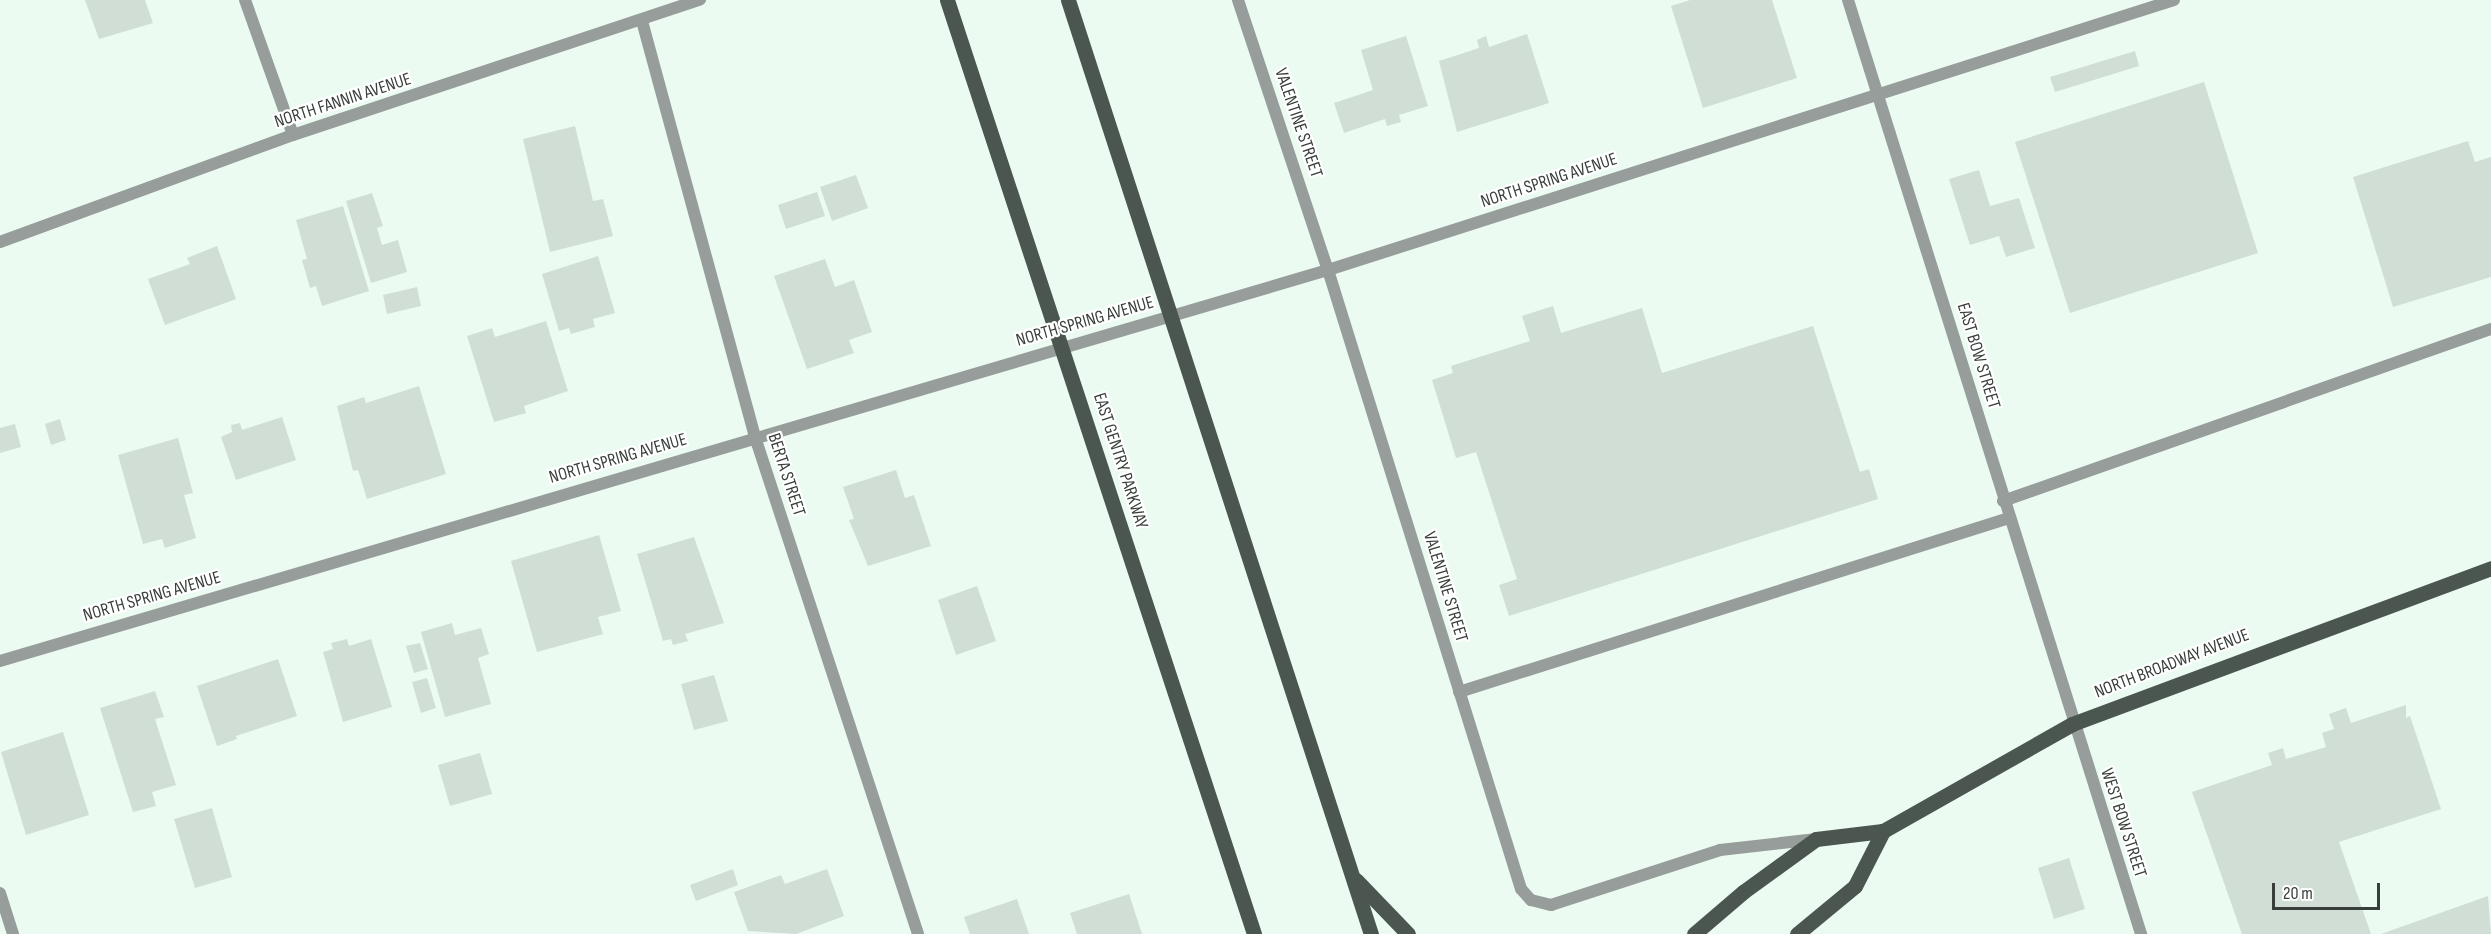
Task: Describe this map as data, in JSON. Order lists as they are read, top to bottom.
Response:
{
  "streets": {
    "main road": ["EAST GENTRY PARKWAY", "NORTH BROADWAY AVENUE"],
    "street": [
      "NORTH FANNIN AVENUE",
      "VALENTINE STREET",
      "NORTH SPRING AVENUE",
      "EAST BOW STREET",
      "BERTA STREET",
      "WEST BOW STREET"
    ]
  },
  "crossings": [
    ["NORTH FANNIN AVENUE", "BERTA STREET"],
    ["VALENTINE STREET", "NORTH SPRING AVENUE"],
    ["VALENTINE STREET", "NORTH BROADWAY AVENUE"],
    ["NORTH SPRING AVENUE", "EAST BOW STREET"],
    ["NORTH SPRING AVENUE", "BERTA STREET"],
    ["EAST BOW STREET", "NORTH BROADWAY AVENUE"],
    ["EAST BOW STREET", "WEST BOW STREET"],
    ["NORTH BROADWAY AVENUE", "WEST BOW STREET"]
  ],
  "scale_bar": "20 m"
}
